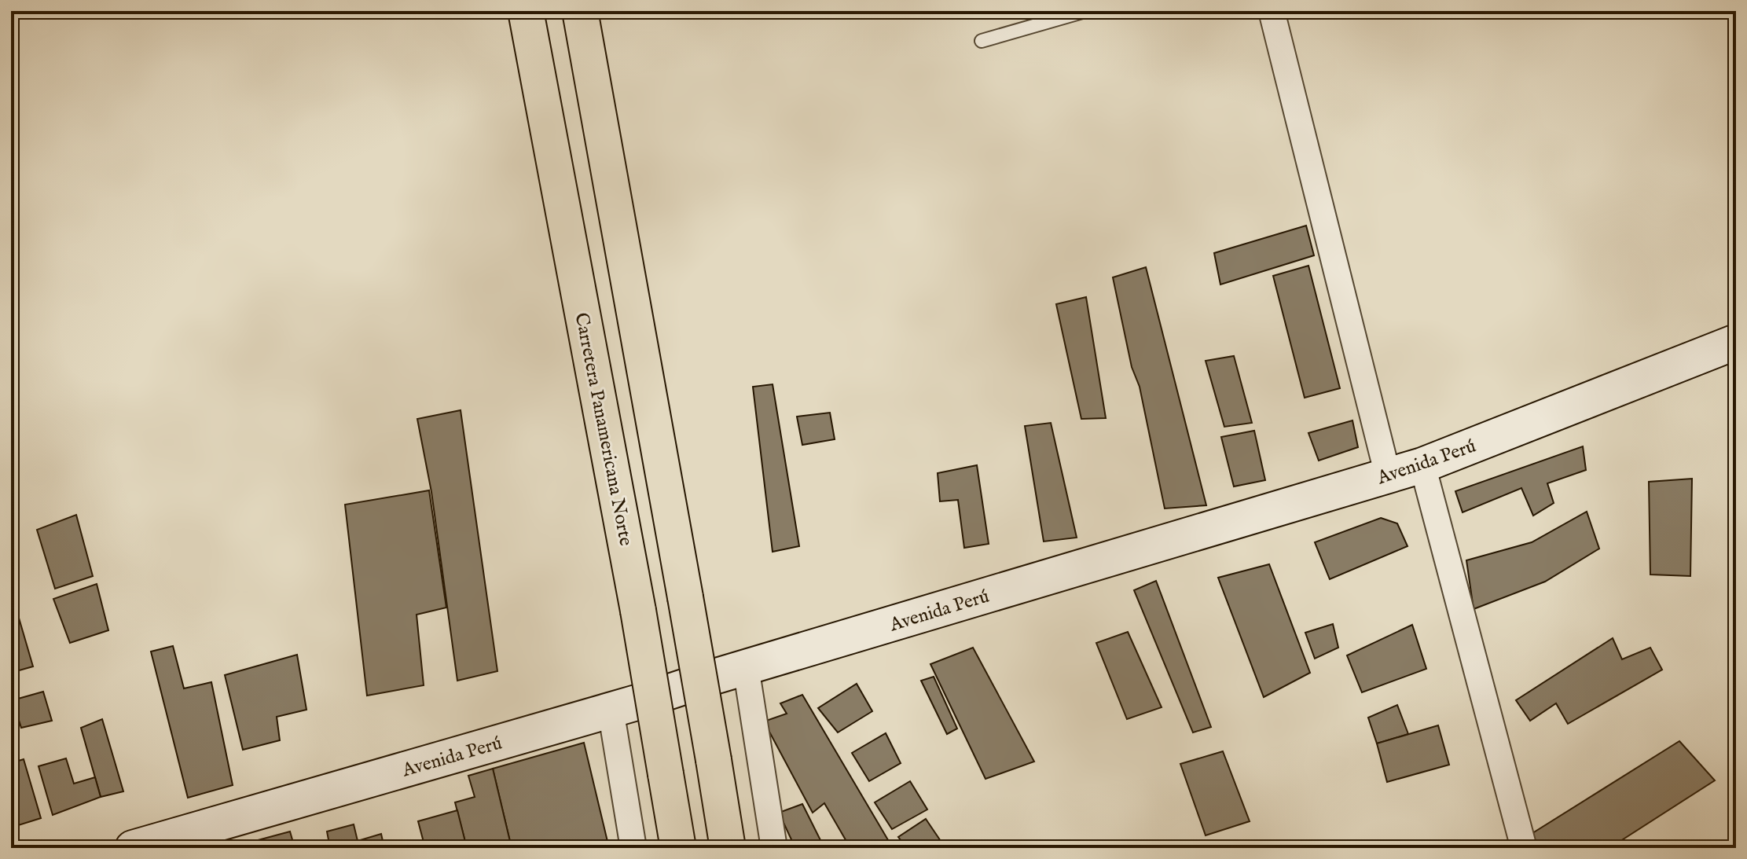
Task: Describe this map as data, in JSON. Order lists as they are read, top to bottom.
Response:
{
  "streets": {
    "highway": ["Carretera Panamericana Norte"],
    "main road": ["Avenida Perú"]
  }
}
